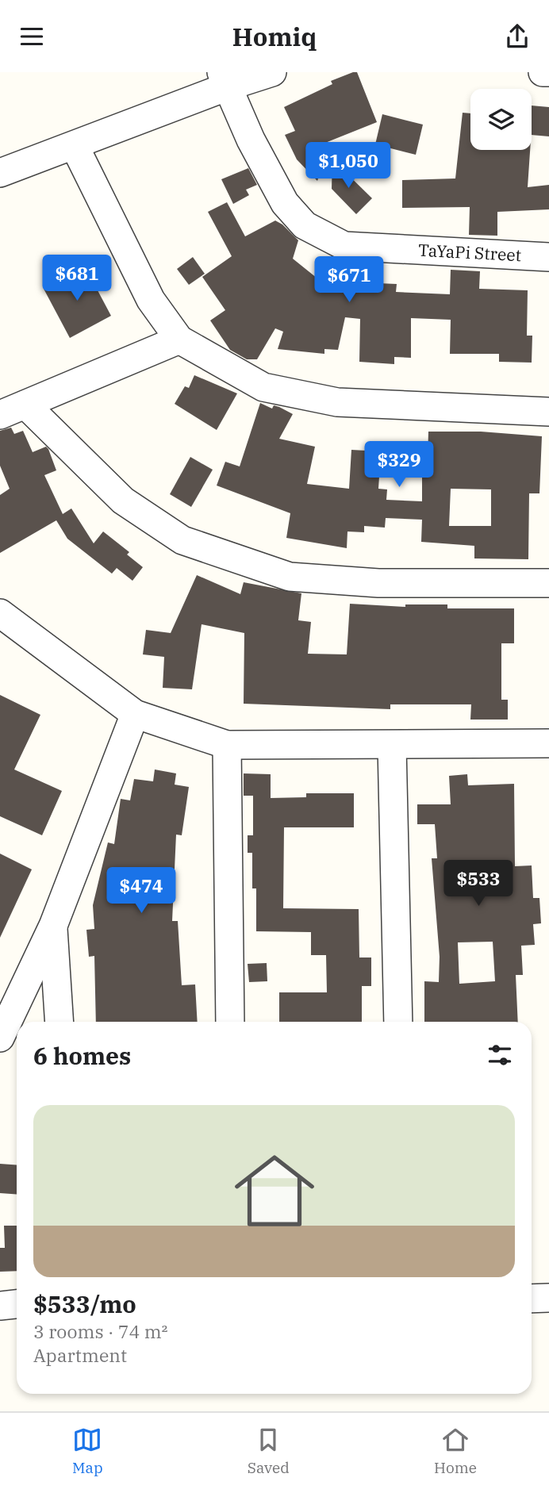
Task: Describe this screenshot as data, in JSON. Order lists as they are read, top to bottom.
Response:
{
  "streets": {
    "street": ["TaYaPi Street"]
  },
  "page": {
    "header": "Homiq",
    "price": [
      "$1,050",
      "$681",
      "$671",
      "$329",
      "$533",
      "$474"
    ],
    "heading": "6 homes",
    "list": [
      {
        "name": "$533/mo",
        "note": "3 rooms · 74 m² · Apartment"
      }
    ],
    "tabs": ["Map", "Saved", "Home"]
  }
}
